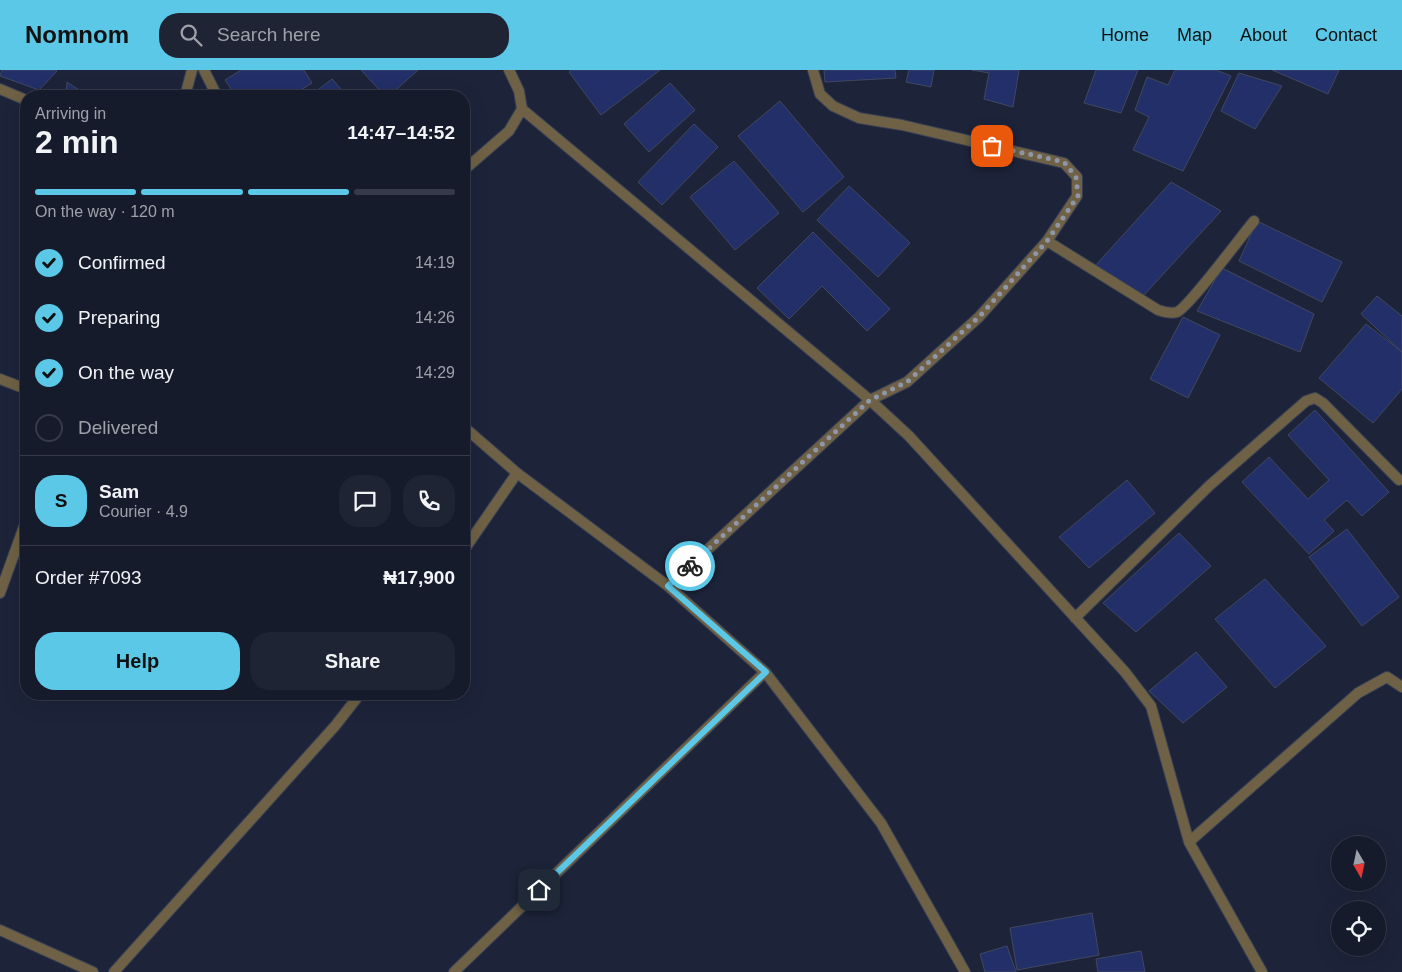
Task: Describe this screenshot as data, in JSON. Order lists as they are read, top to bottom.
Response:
{
  "north": "bottom",
  "page": {
    "header": "Nomnom",
    "search": "Search here",
    "nav": [
      "Home",
      "Map",
      "About",
      "Contact"
    ],
    "heading": ["2 min", "Arriving in", "14:47–14:52"],
    "panel": [
      "Sam",
      "Courier · 4.9",
      "Order #7093",
      "₦17,900"
    ],
    "bar": "On the way · 120 m",
    "list": [
      ["Confirmed", "14:19"],
      ["Preparing", "14:26"],
      ["On the way", "14:29"],
      "Delivered"
    ],
    "round": "S",
    "buttons": ["Help", "Share"]
  }
}
